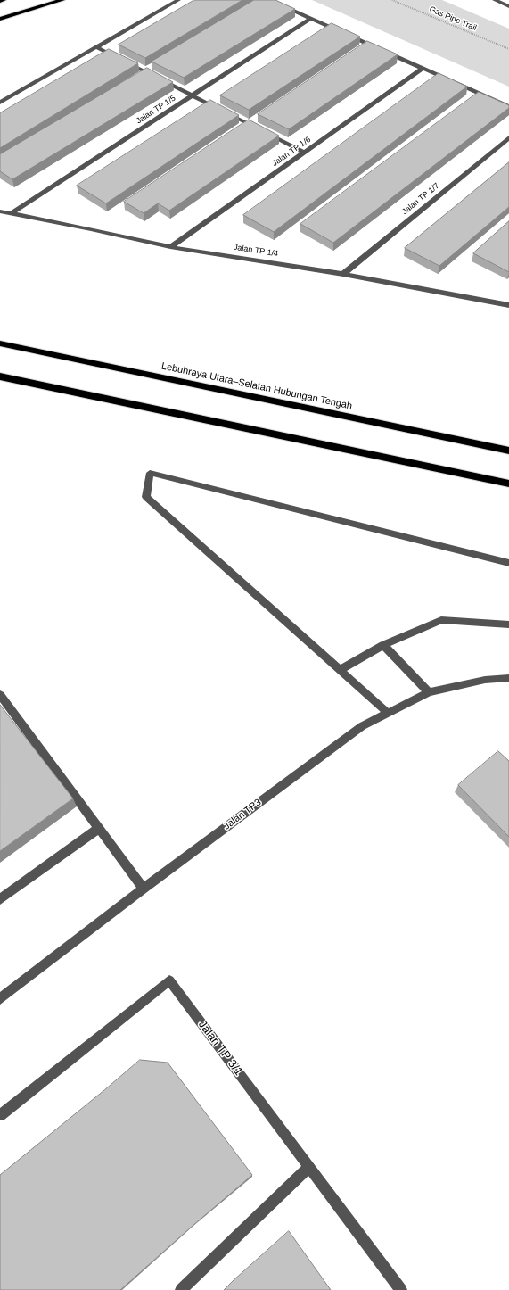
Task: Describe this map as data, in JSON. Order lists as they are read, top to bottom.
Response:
{
  "streets": {
    "highway": ["Lebuhraya Utara–Selatan Hubungan Tengah"],
    "street": [
      "Jalan TP 1/5",
      "Jalan TP 1/6",
      "Jalan TP 1/7",
      "Jalan TP 1/4",
      "Jalan TP3",
      "Jalan TP 3/1"
    ],
    "path": ["Gas Pipe Trail"]
  },
  "crossings": [
    ["Jalan TP 1/5", "Jalan TP 1/4"],
    ["Jalan TP 1/6", "Jalan TP 1/4"],
    ["Jalan TP 1/7", "Jalan TP 1/4"]
  ]
}
